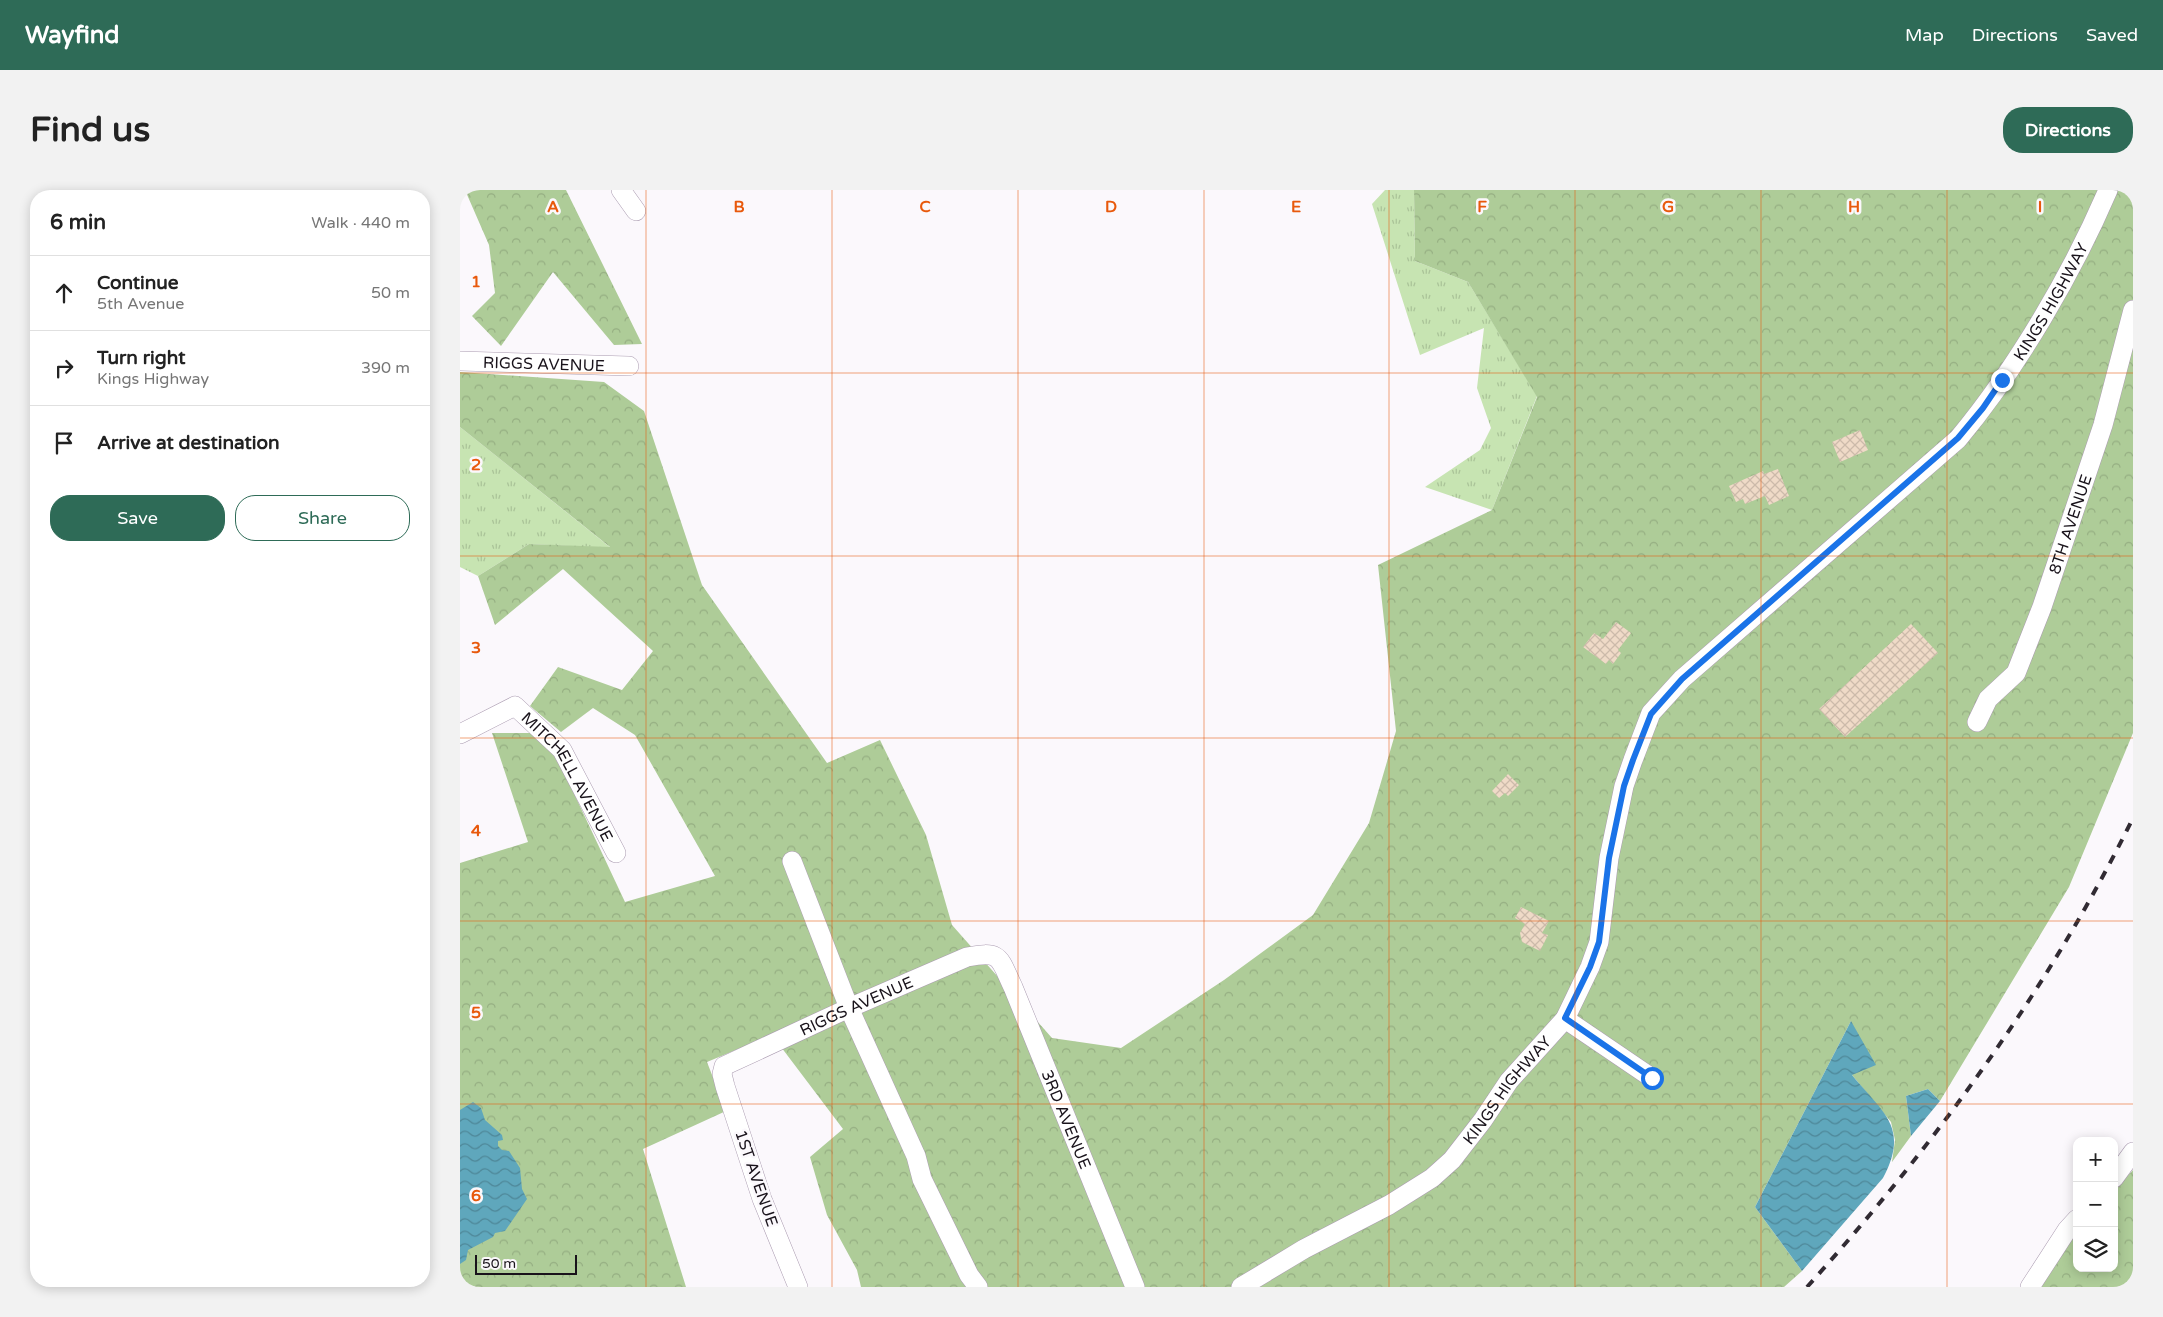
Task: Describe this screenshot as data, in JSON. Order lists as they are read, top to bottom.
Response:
{
  "streets": {
    "street": [
      "KINGS HIGHWAY",
      "RIGGS AVENUE",
      "8TH AVENUE",
      "MITCHELL AVENUE",
      "3RD AVENUE",
      "1ST AVENUE"
    ]
  },
  "crossings": [
    ["RIGGS AVENUE", "3RD AVENUE"],
    ["RIGGS AVENUE", "1ST AVENUE"]
  ],
  "scale_bar": "50 m",
  "page": {
    "header": "Wayfind",
    "nav": ["Map", "Directions", "Saved"],
    "buttons": [
      "Directions",
      ["Save", "Share"]
    ],
    "title": "Find us",
    "heading": ["6 min", "Walk · 440 m"],
    "list": [
      ["Continue", "5th Avenue", "50 m"],
      ["Turn right", "Kings Highway", "390 m"],
      "Arrive at destination"
    ],
    "map_buttons": ["+", "−"],
    "scale": "50 m"
  },
  "grid": {
    "columns": [
      "A",
      "B",
      "C",
      "D",
      "E",
      "F",
      "G",
      "H",
      "I"
    ],
    "rows": [
      "1",
      "2",
      "3",
      "4",
      "5",
      "6"
    ]
  }
}
